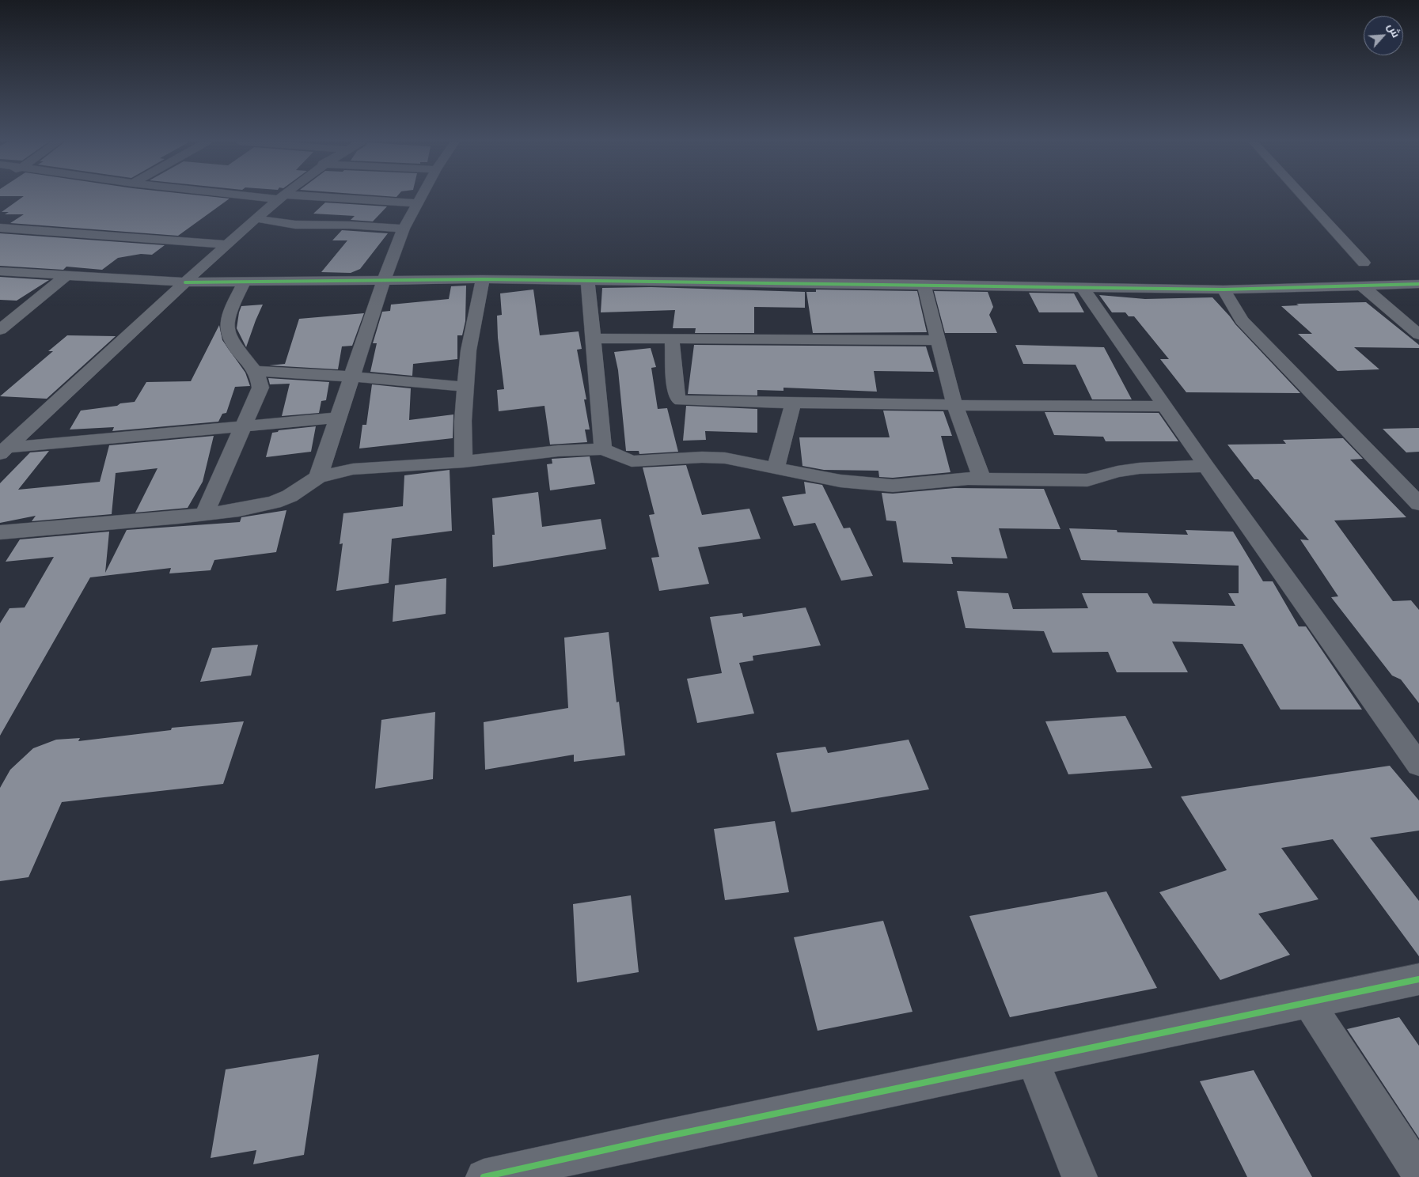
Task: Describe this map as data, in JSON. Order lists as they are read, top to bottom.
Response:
{
  "north": "top right"
}
